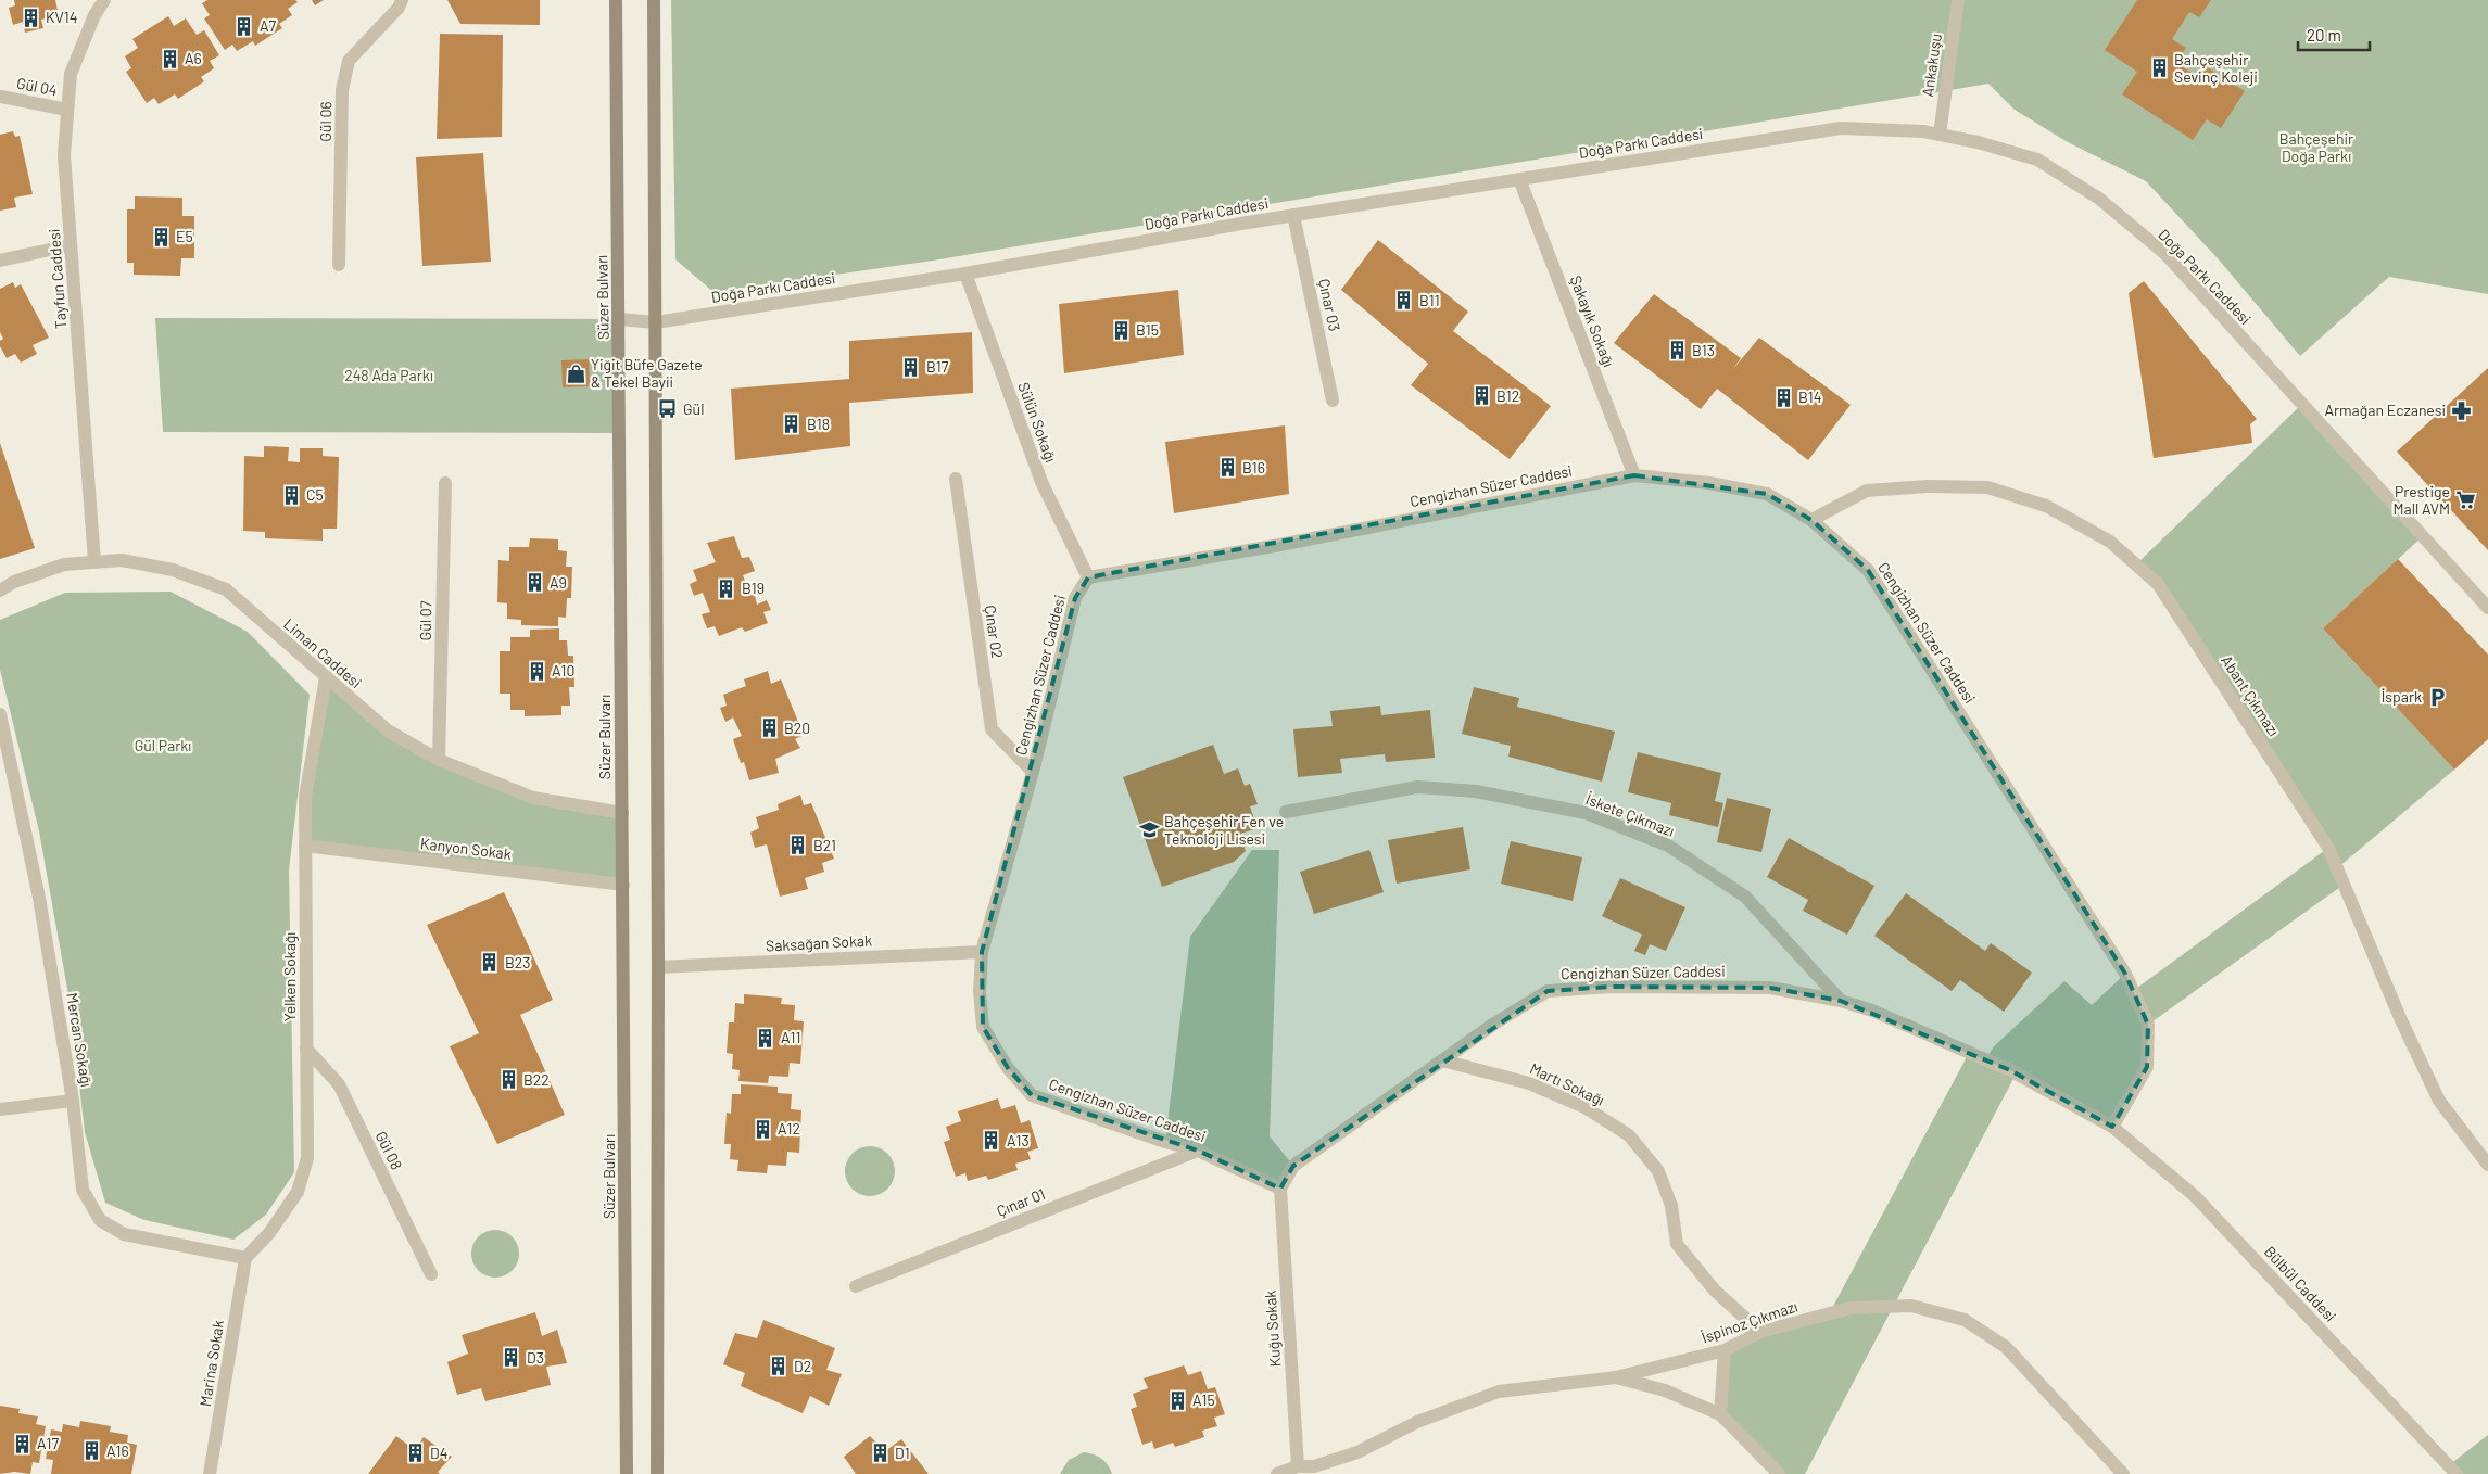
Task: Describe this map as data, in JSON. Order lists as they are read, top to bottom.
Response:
{
  "streets": {
    "main road": ["Süzer Bulvarı"],
    "street": [
      "Ankakuşu",
      "Gül 04",
      "Gül 06",
      "Doğa Parkı Caddesi",
      "Tayfun Caddesi",
      "Çınar 03",
      "Şakayık Sokağı",
      "Sülün Sokağı",
      "Cengizhan Süzer Caddesi",
      "Gül 07",
      "Çınar 02",
      "Liman Caddesi",
      "Abant Çıkmazı",
      "İskete Çıkmazı",
      "Kanyon Sokak",
      "Saksağan Sokak",
      "Yelken Sokağı",
      "Mercan Sokağı",
      "Martı Sokağı",
      "Gül 08",
      "Çınar 01",
      "Bülbül Caddesi",
      "İspinoz Çıkmazı",
      "Kuğu Sokak",
      "Marina Sokak"
    ]
  },
  "crossings": [
    ["Ankakuşu", "Doğa Parkı Caddesi"],
    ["Gül 04", "Tayfun Caddesi"],
    ["Doğa Parkı Caddesi", "Süzer Bulvarı"],
    ["Doğa Parkı Caddesi", "Çınar 03"],
    ["Doğa Parkı Caddesi", "Şakayık Sokağı"],
    ["Doğa Parkı Caddesi", "Sülün Sokağı"],
    ["Tayfun Caddesi", "Liman Caddesi"],
    ["Süzer Bulvarı", "Liman Caddesi"],
    ["Süzer Bulvarı", "Kanyon Sokak"],
    ["Şakayık Sokağı", "Cengizhan Süzer Caddesi"],
    ["Sülün Sokağı", "Cengizhan Süzer Caddesi"],
    ["Cengizhan Süzer Caddesi", "Çınar 02"],
    ["Cengizhan Süzer Caddesi", "Abant Çıkmazı"],
    ["Cengizhan Süzer Caddesi", "İskete Çıkmazı"],
    ["Cengizhan Süzer Caddesi", "Saksağan Sokak"],
    ["Cengizhan Süzer Caddesi", "Martı Sokağı"],
    ["Cengizhan Süzer Caddesi", "Çınar 01"],
    ["Cengizhan Süzer Caddesi", "Bülbül Caddesi"],
    ["Cengizhan Süzer Caddesi", "Kuğu Sokak"],
    ["Gül 07", "Liman Caddesi"],
    ["Liman Caddesi", "Yelken Sokağı"],
    ["Kanyon Sokak", "Yelken Sokağı"],
    ["Yelken Sokağı", "Mercan Sokağı"],
    ["Yelken Sokağı", "Gül 08"],
    ["Yelken Sokağı", "Marina Sokak"],
    ["Mercan Sokağı", "Marina Sokak"],
    ["Martı Sokağı", "İspinoz Çıkmazı"]
  ],
  "parks": ["Bahçeşehir Doğa Parkı", "248 Ada Parkı", "Gül Parkı"],
  "places": {
    "building": [
      "KV14",
      "A7",
      "A6",
      "Bahçeşehir Sevinç Koleji",
      "E5",
      "B11",
      "B15",
      "B13",
      "B17",
      "B12",
      "B14",
      "B18",
      "B16",
      "C5",
      "A9",
      "B19",
      "A10",
      "B20",
      "B21",
      "B23",
      "A11",
      "B22",
      "A12",
      "A13",
      "D3",
      "D2",
      "A15",
      "A17",
      "A16",
      "D4",
      "D1"
    ],
    "shop": ["Yiğit Büfe Gazete & Tekel Bayii"],
    "bus stop": ["Gül"],
    "pharmacy": ["Armağan Eczanesi"],
    "supermarket": ["Prestige Mall AVM"],
    "parking": ["İspark"],
    "school or university": ["Bahçeşehir Fen ve Teknoloji Lisesi"]
  },
  "scale_bar": "20 m"
}
